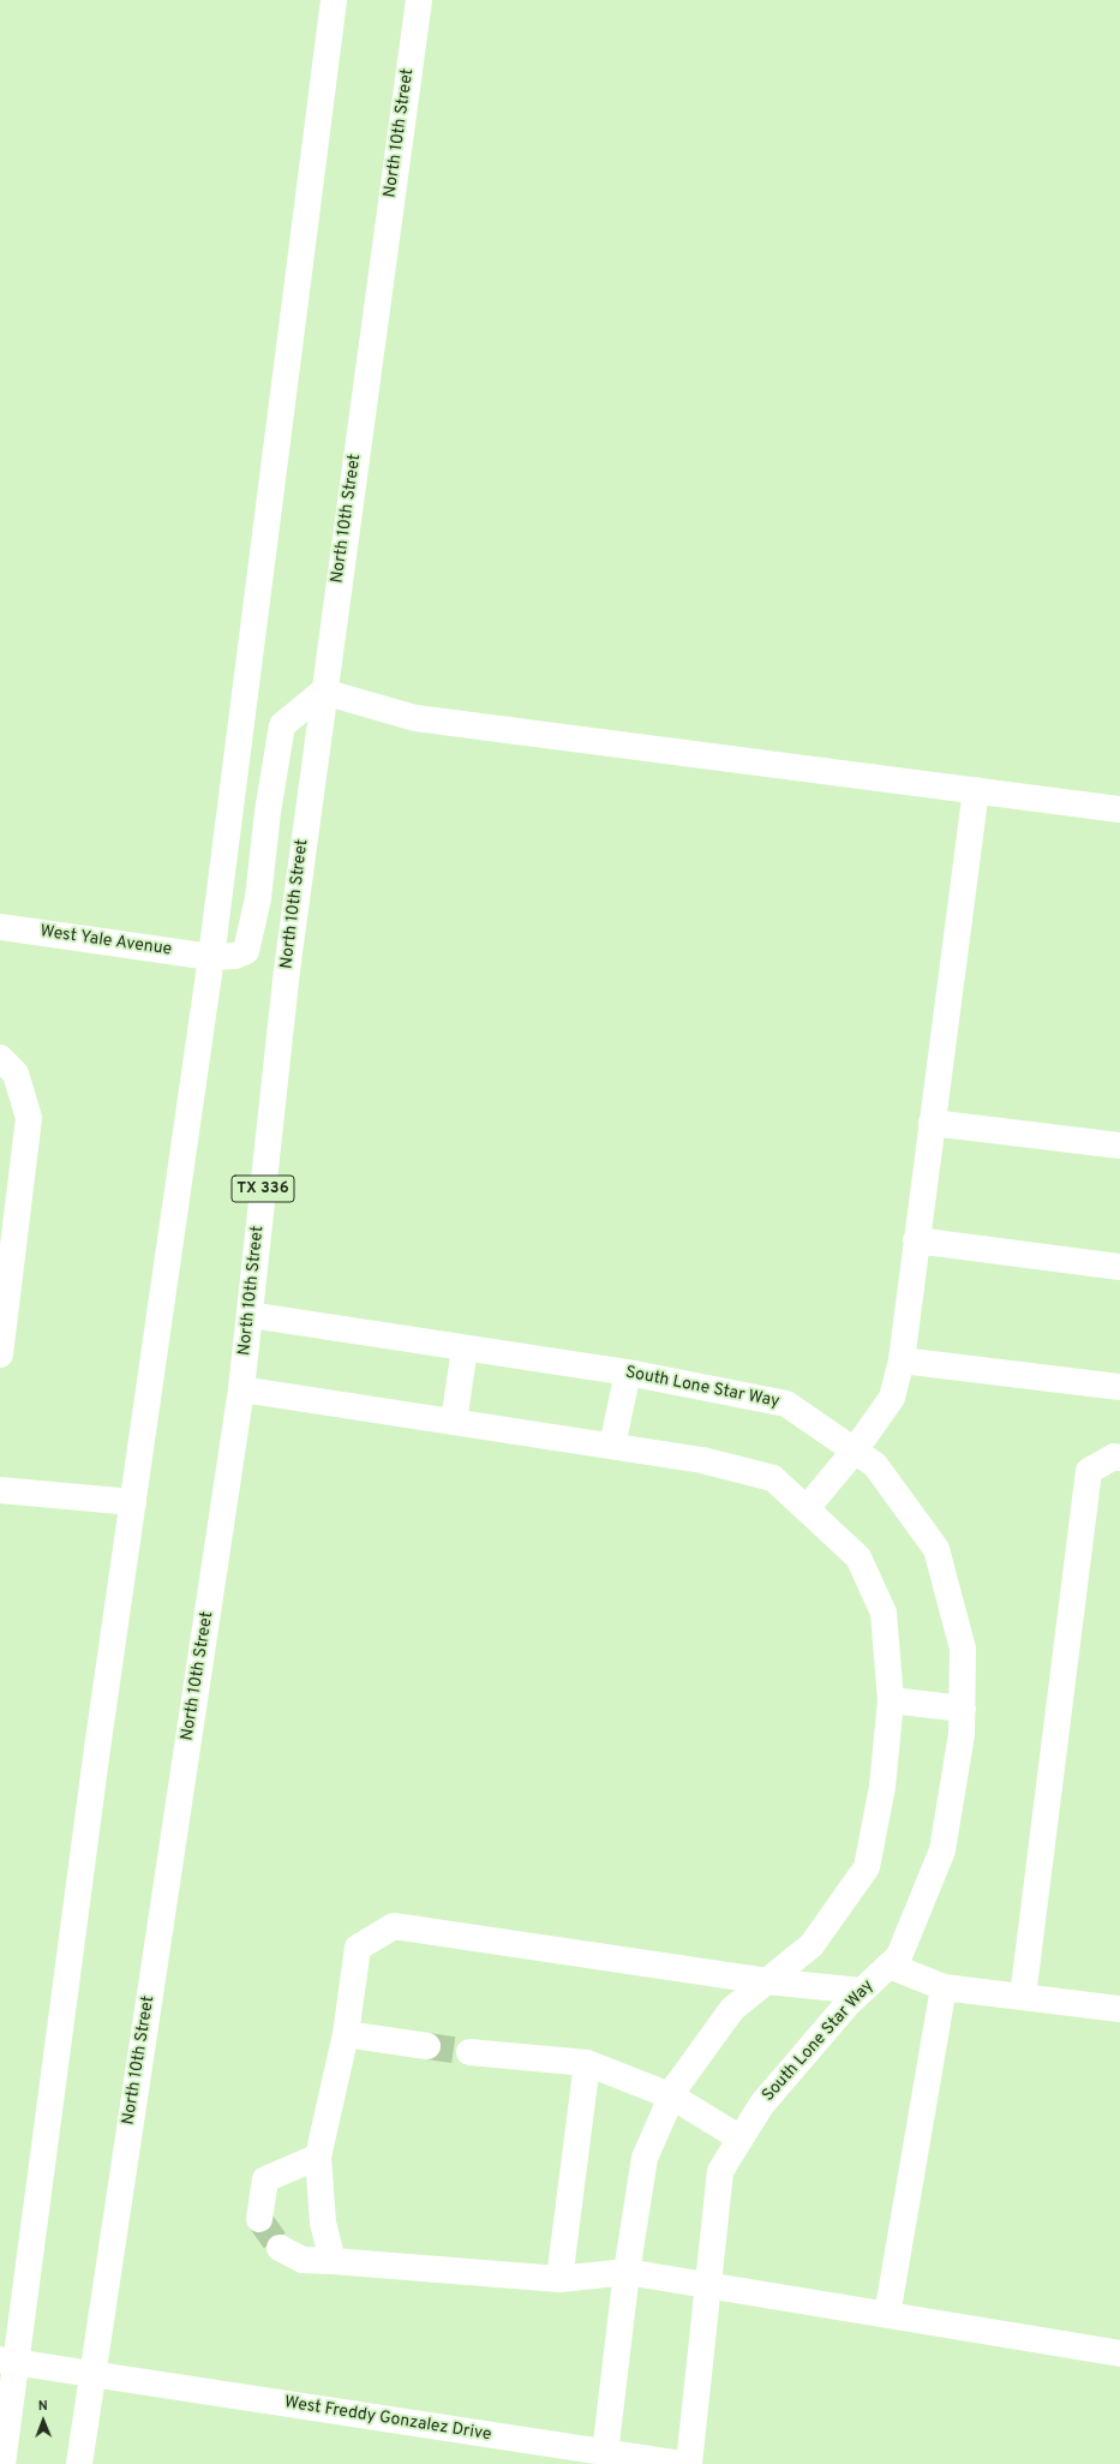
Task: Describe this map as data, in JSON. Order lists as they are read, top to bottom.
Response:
{
  "streets": {
    "main road": [
      "North 10th Street",
      "West Yale Avenue",
      "TX 336",
      "South Lone Star Way",
      "West Freddy Gonzalez Drive"
    ]
  },
  "crossings": [
    ["North 10th Street", "West Yale Avenue"],
    ["North 10th Street", "South Lone Star Way"],
    ["North 10th Street", "West Freddy Gonzalez Drive"]
  ],
  "north": "top"
}
